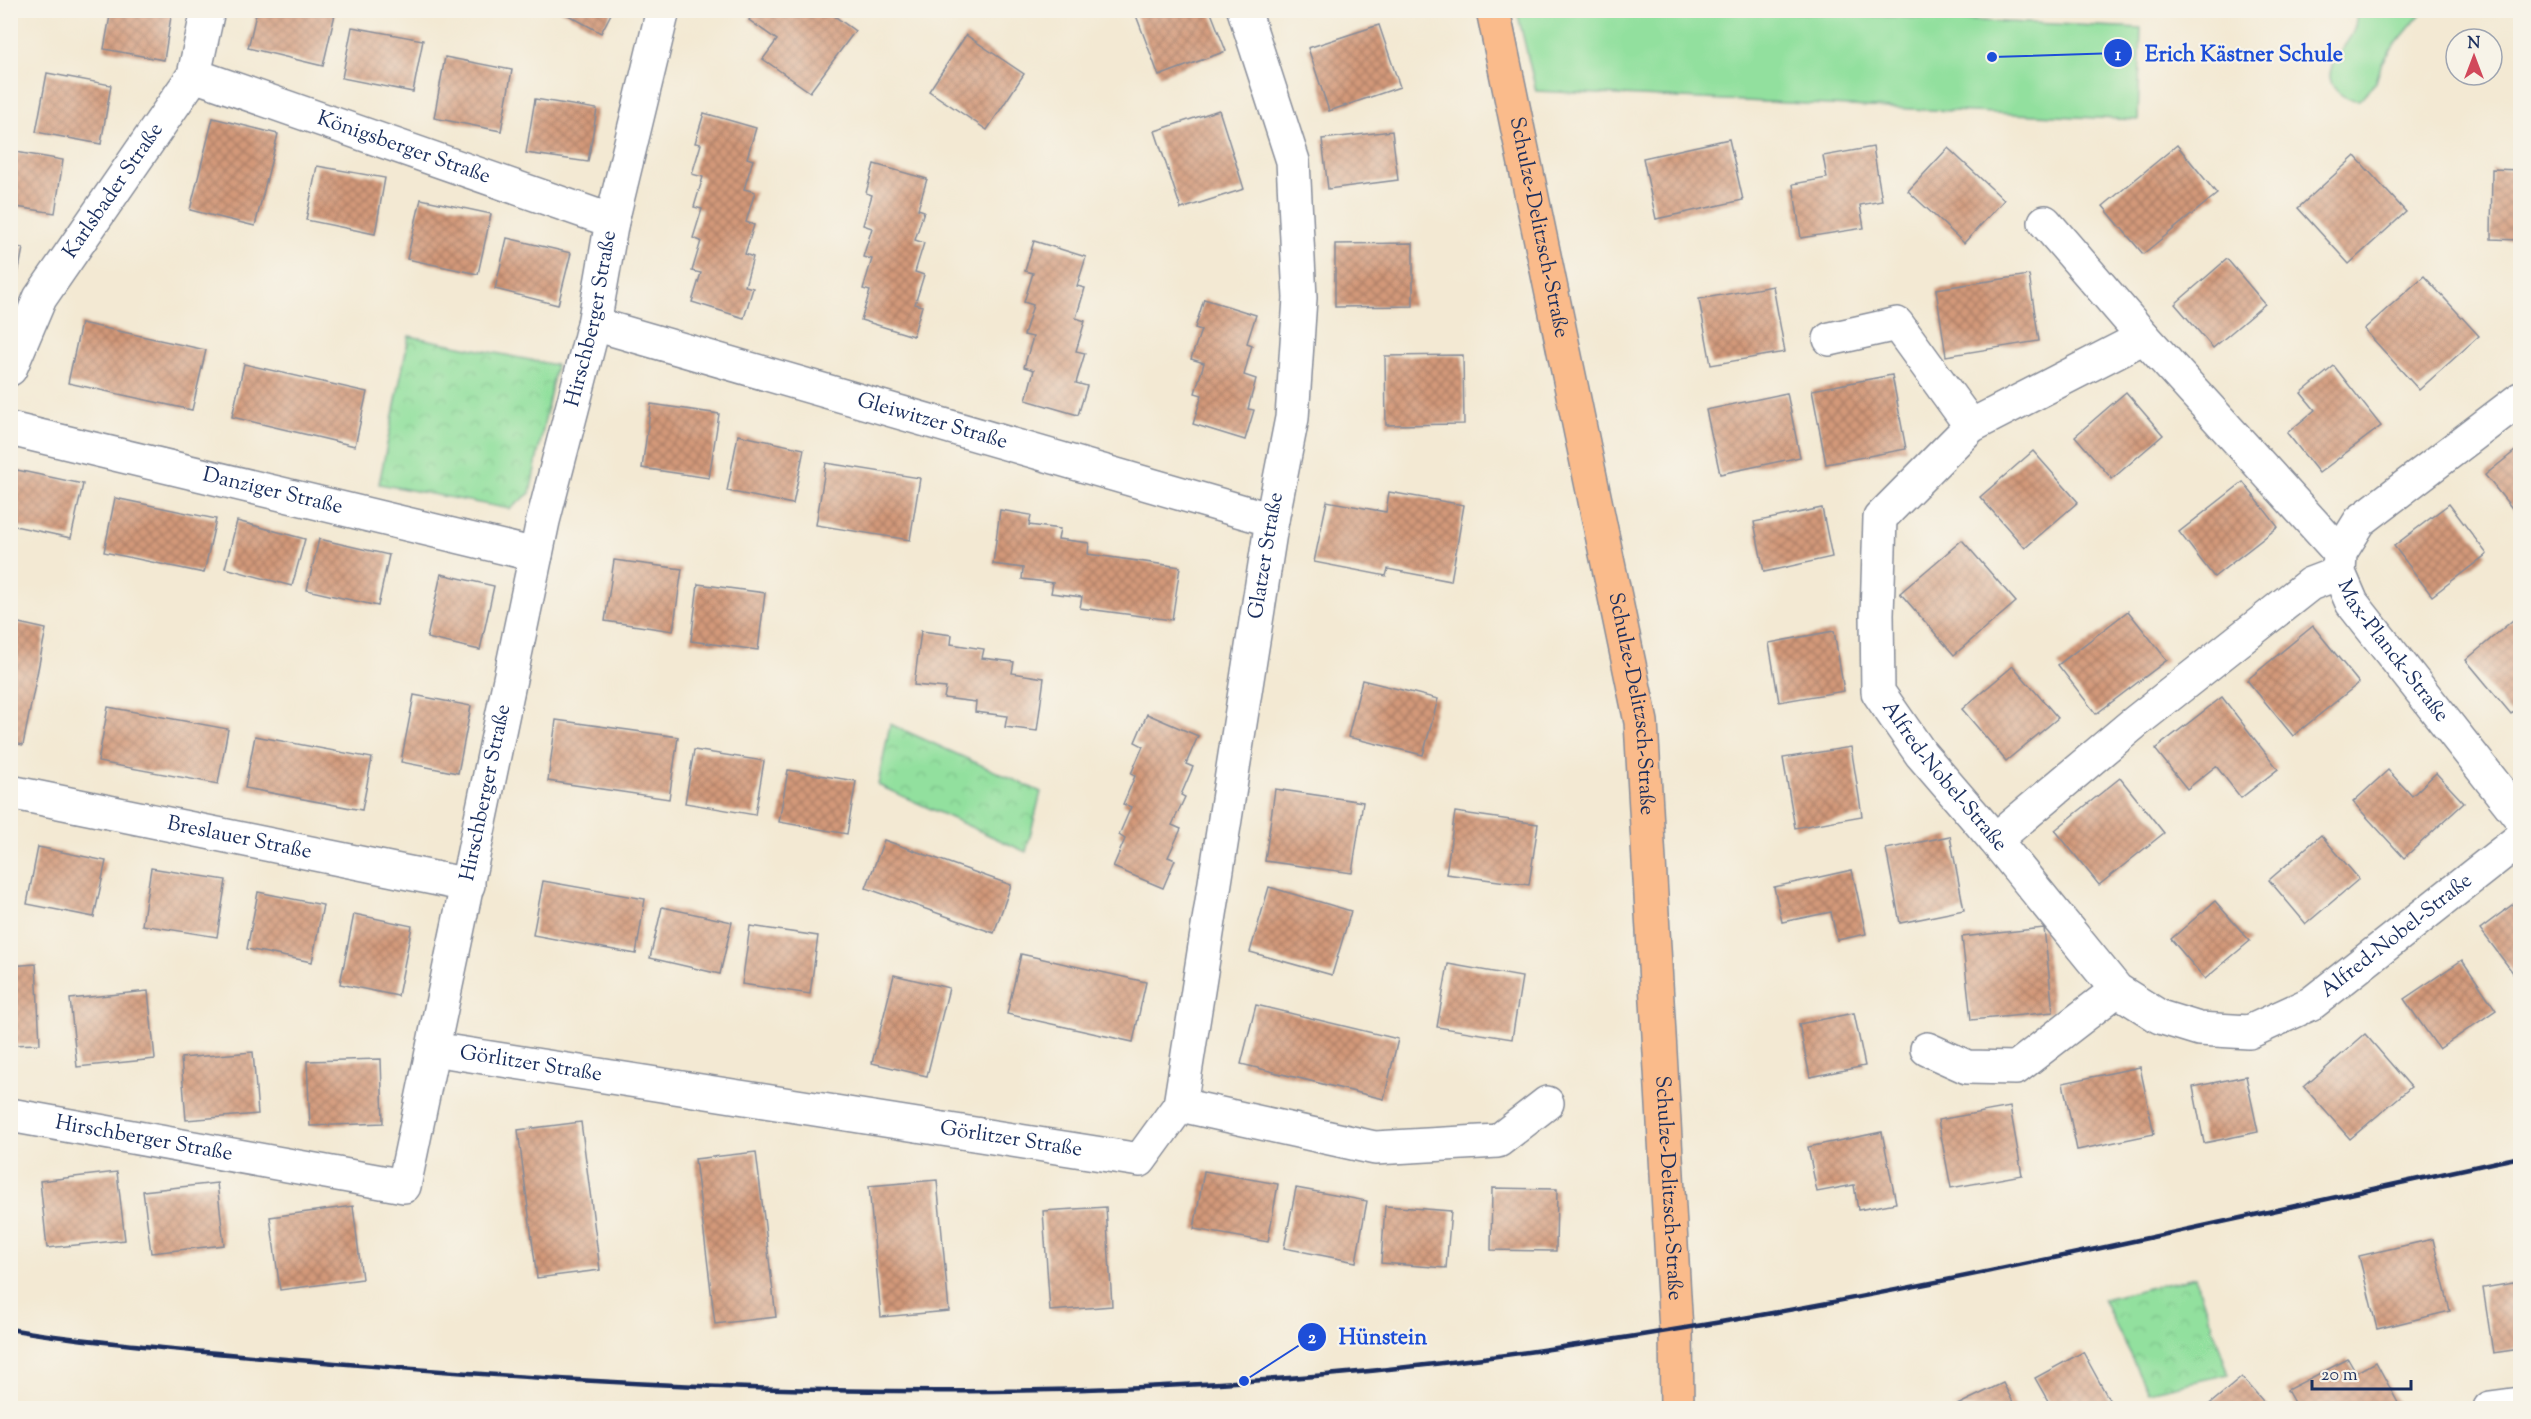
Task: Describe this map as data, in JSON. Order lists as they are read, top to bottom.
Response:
{
  "streets": {
    "main road": ["Schulze-Delitzsch-Straße"],
    "street": [
      "Königsberger Straße",
      "Karlsbader Straße",
      "Hirschberger Straße",
      "Gleiwitzer Straße",
      "Danziger Straße",
      "Glatzer Straße",
      "Max-Planck-Straße",
      "Alfred-Nobel-Straße",
      "Breslauer Straße",
      "Görlitzer Straße"
    ]
  },
  "crossings": [
    ["Königsberger Straße", "Karlsbader Straße"],
    ["Königsberger Straße", "Hirschberger Straße"],
    ["Hirschberger Straße", "Gleiwitzer Straße"],
    ["Hirschberger Straße", "Danziger Straße"],
    ["Hirschberger Straße", "Breslauer Straße"],
    ["Hirschberger Straße", "Görlitzer Straße"],
    ["Gleiwitzer Straße", "Glatzer Straße"],
    ["Glatzer Straße", "Görlitzer Straße"]
  ],
  "places": ["Erich Kästner Schule", "Hünstein"],
  "scale_bar": "20 m",
  "north": "top"
}
